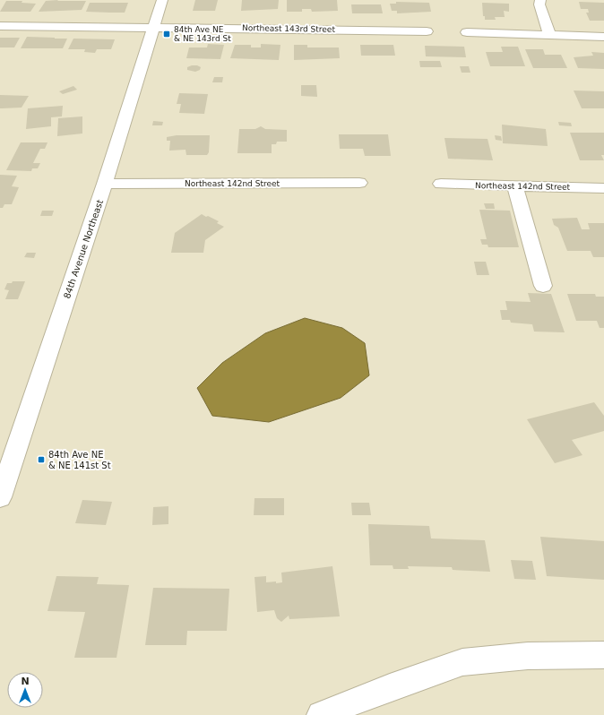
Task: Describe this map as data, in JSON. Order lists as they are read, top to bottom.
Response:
{
  "streets": {
    "street": ["Northeast 143rd Street", "Northeast 142nd Street", "84th Avenue Northeast"]
  },
  "crossings": [
    ["Northeast 143rd Street", "84th Avenue Northeast"],
    ["Northeast 142nd Street", "84th Avenue Northeast"]
  ],
  "places": {
    "transit": ["84th Ave NE & NE 143rd St", "84th Ave NE & NE 141st St"]
  },
  "north": "top"
}
